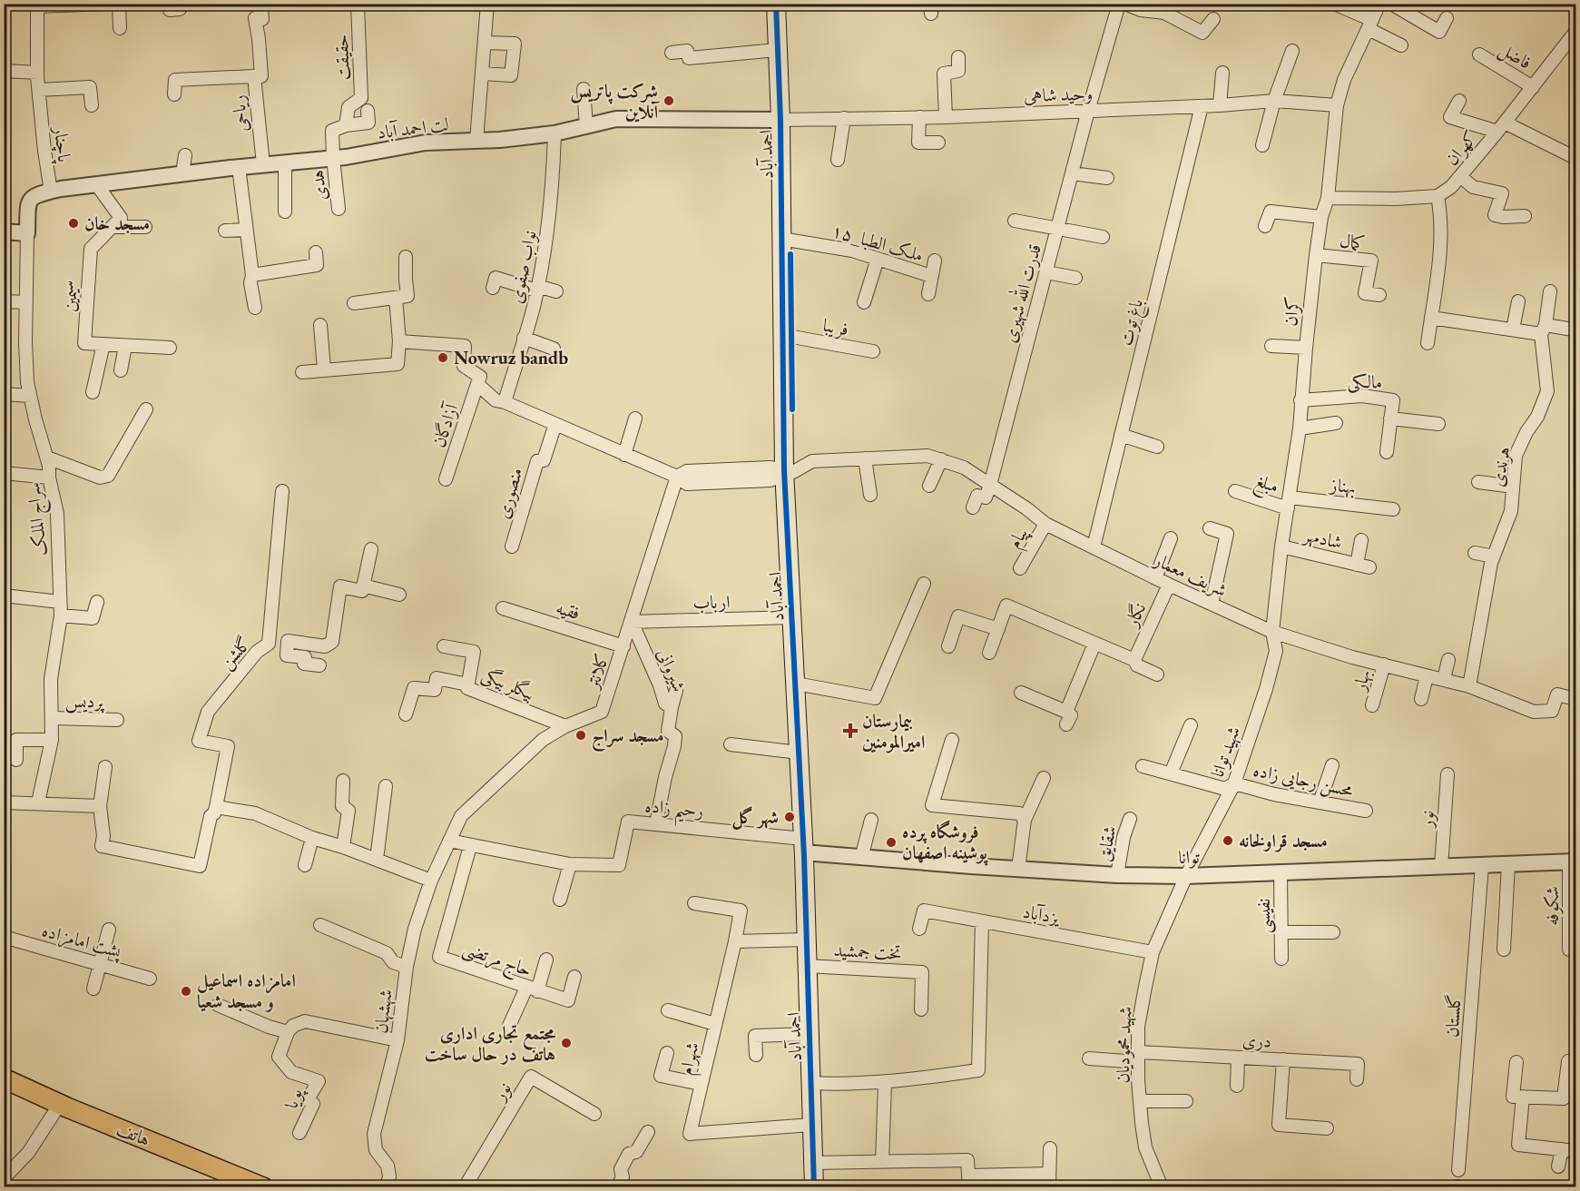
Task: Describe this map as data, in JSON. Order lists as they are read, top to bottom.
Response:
{
  "streets": {
    "main road": ["احمد آباد", "هاتف"],
    "street": [
      "فاضل",
      "حقیقت",
      "وحید شاهی",
      "ریاحی",
      "لت احمد آباد",
      "پاچنار",
      "کهران",
      "هدی",
      "کمال",
      "۱۵_ملک الطبا",
      "نواب صفوی",
      "قدرت الله شهیری",
      "سیمین",
      "کران",
      "باغ توت",
      "فریبا",
      "مالکی",
      "آزادگان",
      "هرندی",
      "مبلغ",
      "بهناز",
      "منصوری",
      "سراج الملک",
      "پیام",
      "شادمهر",
      "شریف معمار",
      "ارباب",
      "فقیه",
      "نگار",
      "گلشن",
      "شیروانی",
      "کلانتر",
      "بهار",
      "بیگلر بیگی",
      "پردیس",
      "شهید توانا",
      "محسن رجایی زاده",
      "رحیم زاده",
      "نور",
      "شقایق",
      "توانا",
      "شکوفه",
      "یزدآباد",
      "نفیسی",
      "پشت امامزاده",
      "تخت جمشید",
      "حاج مرتضی",
      "شهشهان",
      "گلستان",
      "دری",
      "شهید محمودیان",
      "شهرام",
      "پویا"
    ]
  },
  "crossings": [
    ["فاضل", "کهران"],
    ["حقیقت", "لت احمد آباد"],
    ["حقیقت", "هدی"],
    ["وحید شاهی", "لت احمد آباد"],
    ["وحید شاهی", "احمد آباد"],
    ["وحید شاهی", "قدرت الله شهیری"],
    ["وحید شاهی", "کران"],
    ["وحید شاهی", "باغ توت"],
    ["ریاحی", "لت احمد آباد"],
    ["لت احمد آباد", "پاچنار"],
    ["لت احمد آباد", "احمد آباد"],
    ["لت احمد آباد", "هدی"],
    ["لت احمد آباد", "نواب صفوی"],
    ["احمد آباد", "۱۵_ملک الطبا"],
    ["احمد آباد", "فریبا"],
    ["احمد آباد", "شریف معمار"],
    ["احمد آباد", "ارباب"],
    ["احمد آباد", "رحیم زاده"],
    ["احمد آباد", "توانا"],
    ["احمد آباد", "تخت جمشید"],
    ["احمد آباد", "شهرام"],
    ["کمال", "کران"],
    ["قدرت الله شهیری", "شریف معمار"],
    ["کران", "مالکی"],
    ["کران", "مبلغ"],
    ["کران", "بهناز"],
    ["کران", "شادمهر"],
    ["کران", "شریف معمار"],
    ["کران", "شهید توانا"],
    ["باغ توت", "شریف معمار"],
    ["هرندی", "شریف معمار"],
    ["مبلغ", "بهناز"],
    ["سراج الملک", "پردیس"],
    ["پیام", "شریف معمار"],
    ["شریف معمار", "نگار"],
    ["شریف معمار", "بهار"],
    ["شریف معمار", "شهید توانا"],
    ["ارباب", "شیروانی"],
    ["ارباب", "کلانتر"],
    ["فقیه", "کلانتر"],
    ["شیروانی", "کلانتر"],
    ["شیروانی", "رحیم زاده"],
    ["کلانتر", "بیگلر بیگی"],
    ["کلانتر", "رحیم زاده"],
    ["کلانتر", "شهشهان"],
    ["شهید توانا", "محسن رجایی زاده"],
    ["شهید توانا", "توانا"],
    ["شهید توانا", "شهید محمودیان"],
    ["رحیم زاده", "توانا"],
    ["رحیم زاده", "حاج مرتضی"],
    ["رحیم زاده", "شهشهان"],
    ["نور", "توانا"],
    ["شقایق", "توانا"],
    ["توانا", "شکوفه"],
    ["توانا", "نفیسی"],
    ["توانا", "گلستان"],
    ["توانا", "شهید محمودیان"],
    ["یزدآباد", "شهید محمودیان"],
    ["دری", "شهید محمودیان"]
  ],
  "places": {
    "other": [
      "شرکت پاتریس آنلاین",
      "مسجد خان",
      "Nowruz bandb",
      "مسجد سراج",
      "شهر گل",
      "مسجد قراولخانه",
      "فروشگاه پرده پوشینه اصفهان",
      "امامزاده اسماعیل و مسجد شعیا",
      "مجتمع تجاری اداری هاتف در حال ساخت"
    ],
    "health": ["بیمارستان امیرالمومنین"]
  }
}
